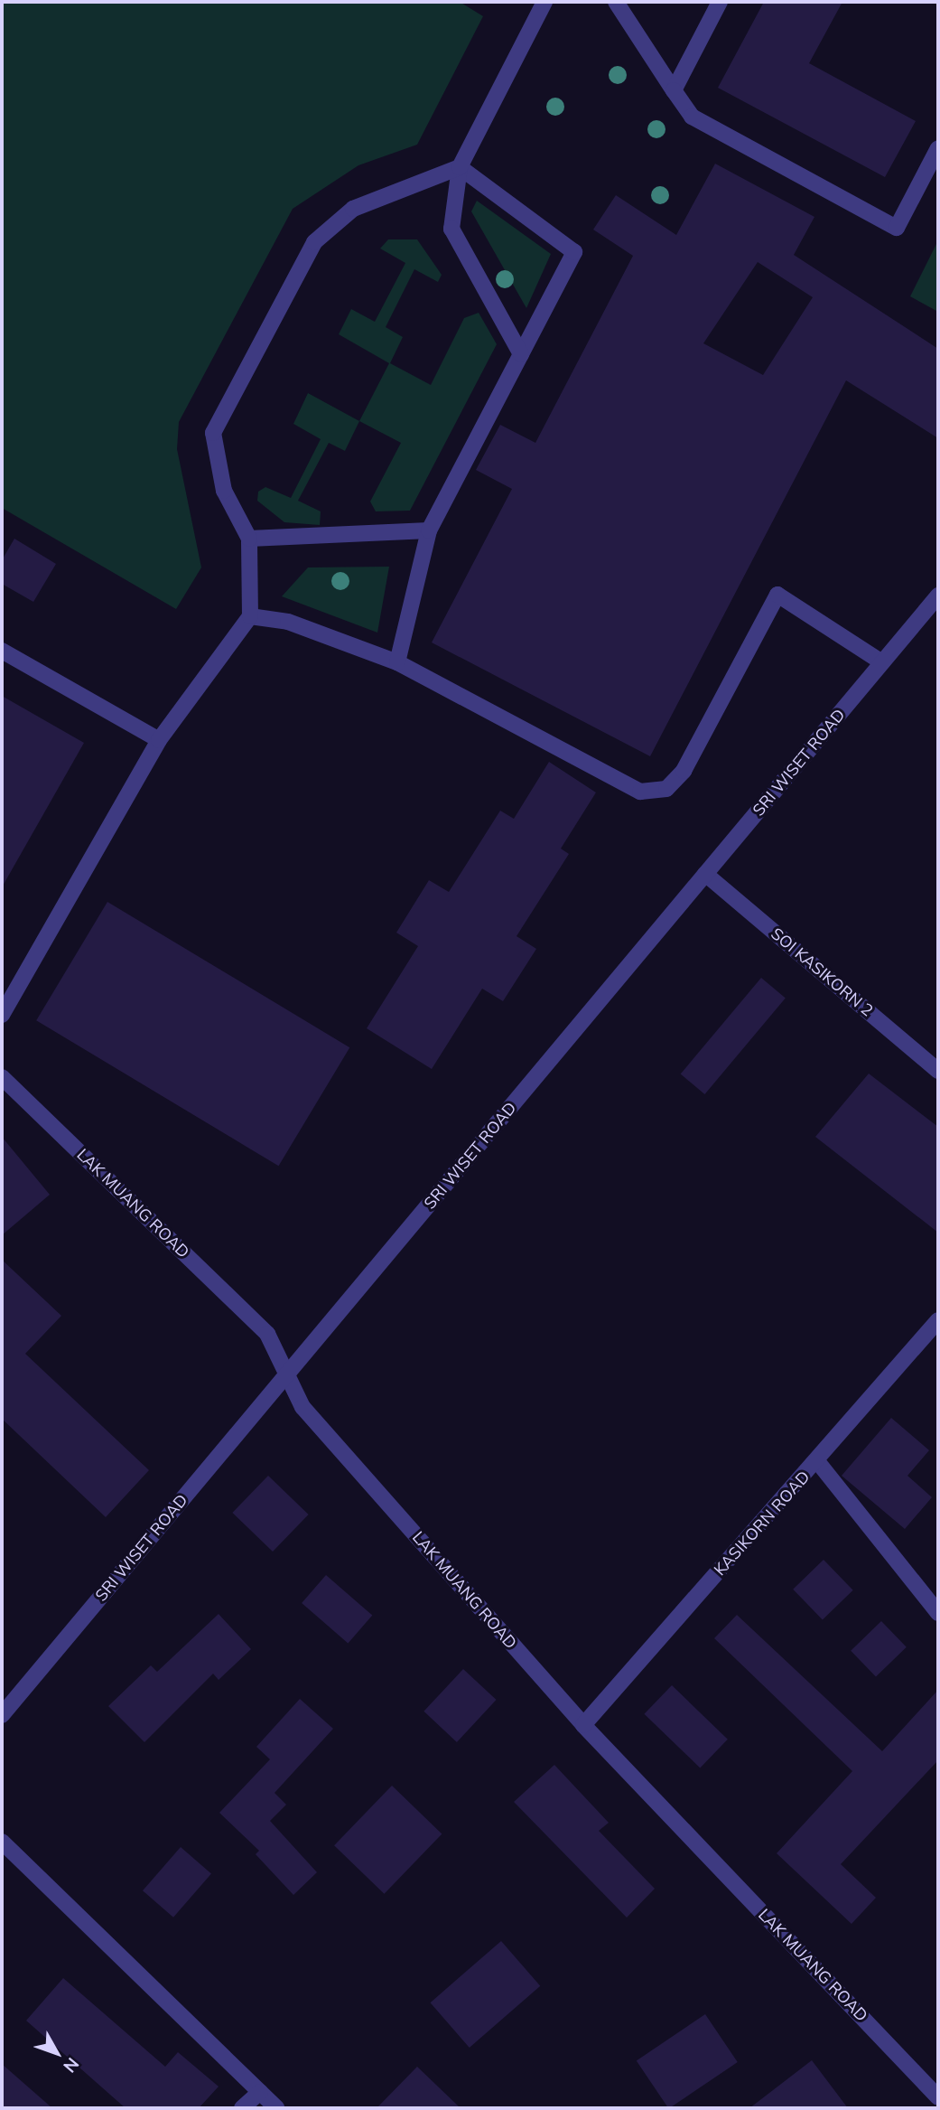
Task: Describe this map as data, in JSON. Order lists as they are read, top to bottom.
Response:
{
  "streets": {
    "street": [
      "SRI WISET ROAD",
      "SOI KASIKORN 2",
      "LAK MUANG ROAD",
      "KASIKORN ROAD"
    ]
  },
  "crossings": [
    ["SRI WISET ROAD", "SOI KASIKORN 2"],
    ["SRI WISET ROAD", "LAK MUANG ROAD"],
    ["LAK MUANG ROAD", "KASIKORN ROAD"]
  ],
  "north": "bottom right"
}
